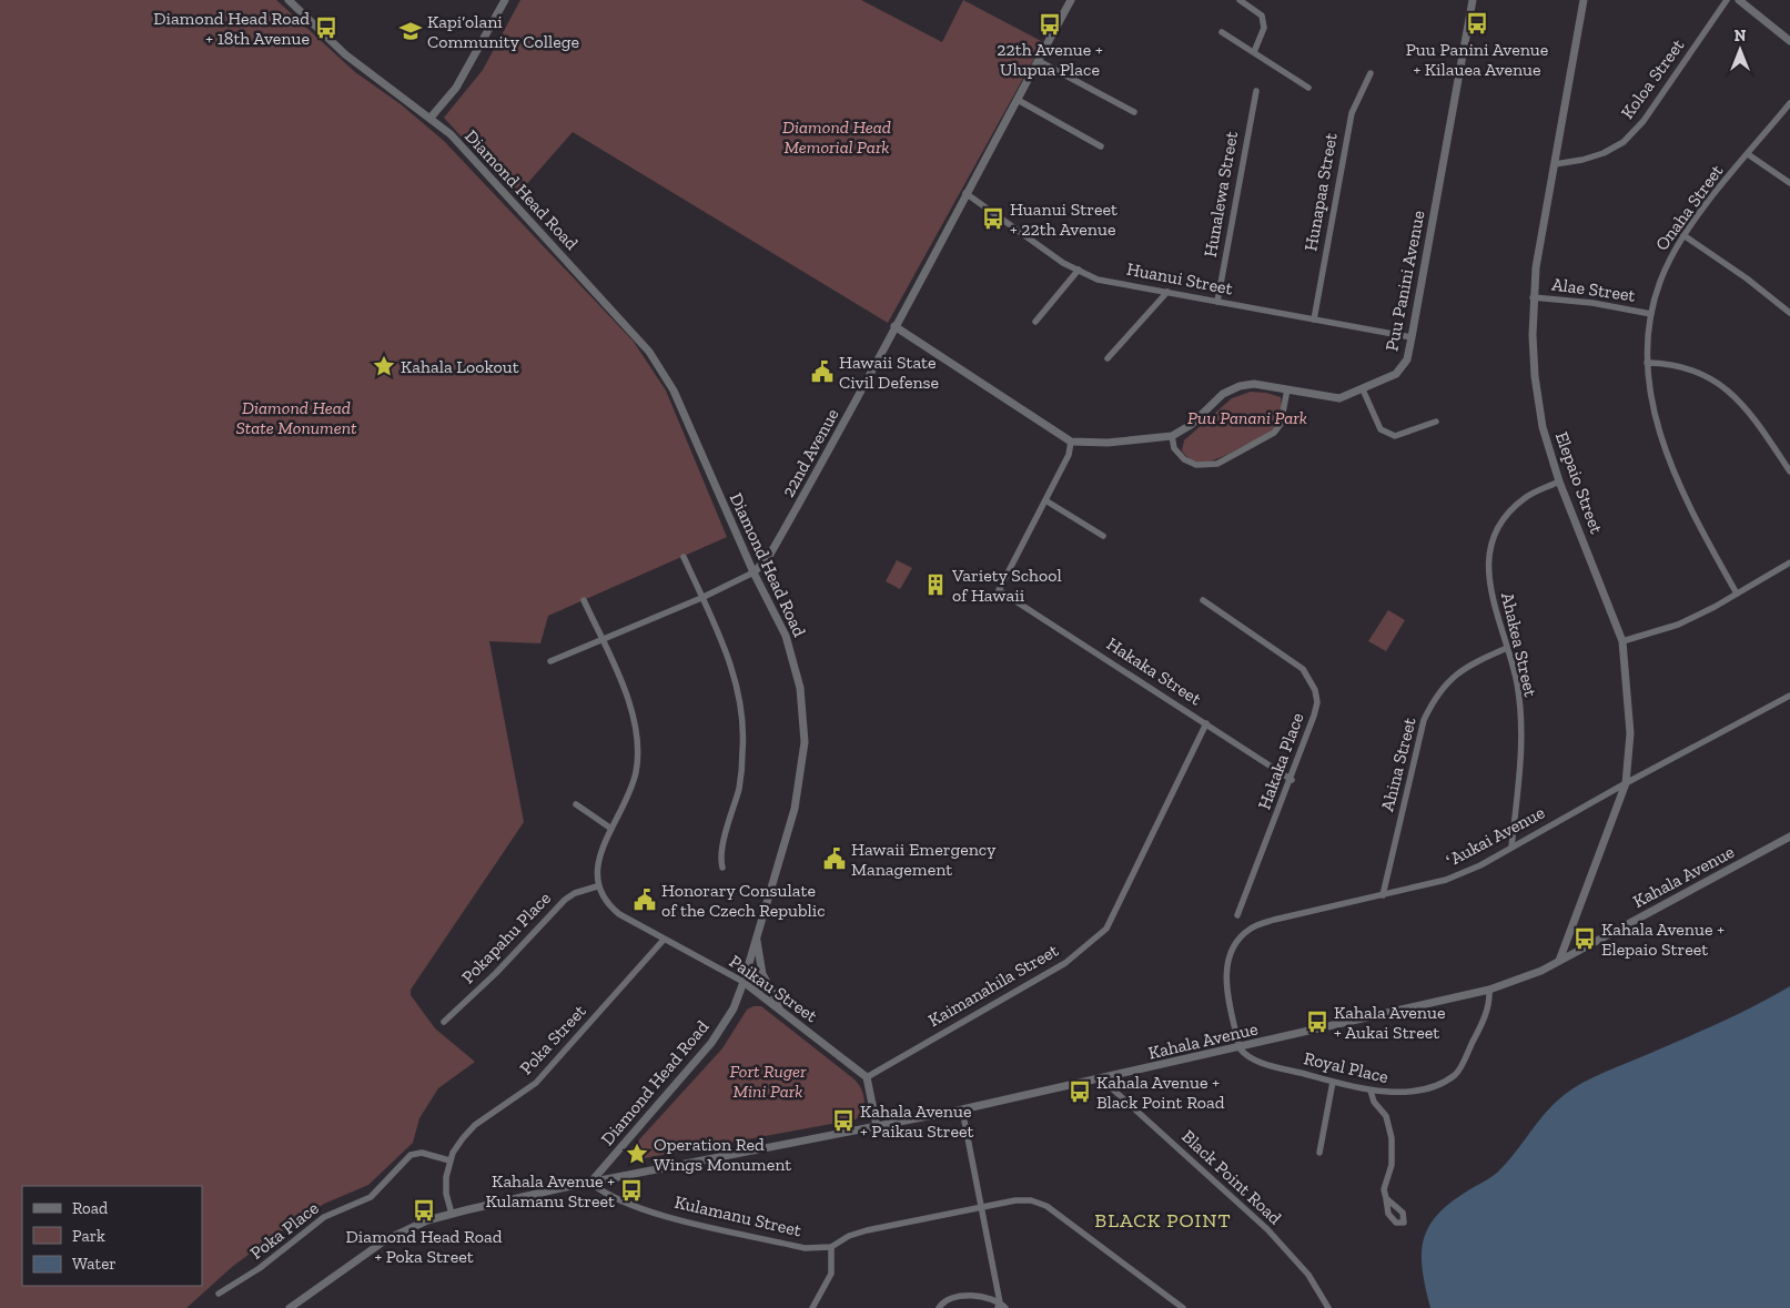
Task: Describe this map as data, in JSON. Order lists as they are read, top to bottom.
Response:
{
  "streets": {
    "street": [
      "Koloa Street",
      "Diamond Head Road",
      "Hunapaa Street",
      "Hunalewa Street",
      "Onaha Street",
      "Huanui Street",
      "Puu Panini Avenue",
      "Alae Street",
      "22nd Avenue",
      "Elepaio Street",
      "Ahakea Street",
      "Hakaka Street",
      "Hakaka Place",
      "Ahina Street",
      "ʻAukai Avenue",
      "Kahala Avenue",
      "Pokapahu Place",
      "Kaimanahila Street",
      "Paikau Street",
      "Poka Street",
      "Royal Place",
      "Black Point Road",
      "Kulamanu Street",
      "Poka Place"
    ]
  },
  "crossings": [
    ["Koloa Street", "Elepaio Street"],
    ["Diamond Head Road", "22nd Avenue"],
    ["Diamond Head Road", "Kahala Avenue"],
    ["Diamond Head Road", "Paikau Street"],
    ["Diamond Head Road", "Kulamanu Street"],
    ["Hunapaa Street", "Huanui Street"],
    ["Hunalewa Street", "Huanui Street"],
    ["Onaha Street", "Alae Street"],
    ["Huanui Street", "Puu Panini Avenue"],
    ["Huanui Street", "22nd Avenue"],
    ["Alae Street", "Elepaio Street"],
    ["Elepaio Street", "Ahakea Street"],
    ["Elepaio Street", "ʻAukai Avenue"],
    ["Elepaio Street", "Kahala Avenue"],
    ["Ahakea Street", "Ahina Street"],
    ["Ahakea Street", "ʻAukai Avenue"],
    ["Hakaka Street", "Hakaka Place"],
    ["Hakaka Street", "Kaimanahila Street"],
    ["Ahina Street", "ʻAukai Avenue"],
    ["ʻAukai Avenue", "Kahala Avenue"],
    ["ʻAukai Avenue", "Royal Place"],
    ["Kahala Avenue", "Royal Place"],
    ["Kahala Avenue", "Black Point Road"],
    ["Kahala Avenue", "Kulamanu Street"],
    ["Pokapahu Place", "Paikau Street"],
    ["Kaimanahila Street", "Paikau Street"],
    ["Paikau Street", "Poka Street"],
    ["Poka Street", "Poka Place"]
  ],
  "districts": ["BLACK POINT"],
  "parks": [
    "Diamond Head Memorial Park",
    "Diamond Head State Monument",
    "Puu Panani Park",
    "Fort Ruger Mini Park"
  ],
  "places": {
    "bus stop": [
      "Puu Panini Avenue + Kilauea Avenue",
      "22th Avenue + Ulupua Place",
      "Diamond Head Road + 18th Avenue",
      "Huanui Street + 22th Avenue",
      "Kahala Avenue + Elepaio Street",
      "Kahala Avenue + Aukai Street",
      "Kahala Avenue + Black Point Road",
      "Kahala Avenue + Paikau Street",
      "Kahala Avenue + Kulamanu Street",
      "Diamond Head Road + Poka Street"
    ],
    "school or university": ["Kapi‘olani Community College"],
    "place": ["Kahala Lookout", "Operation Red Wings Monument"],
    "public building": ["Hawaii State Civil Defense", "Hawaii Emergency Management", "Honorary Consulate of the Czech Republic"],
    "building": ["Variety School of Hawaii"]
  },
  "legend": ["Road", "Park", "Water"],
  "north": "top"
}
